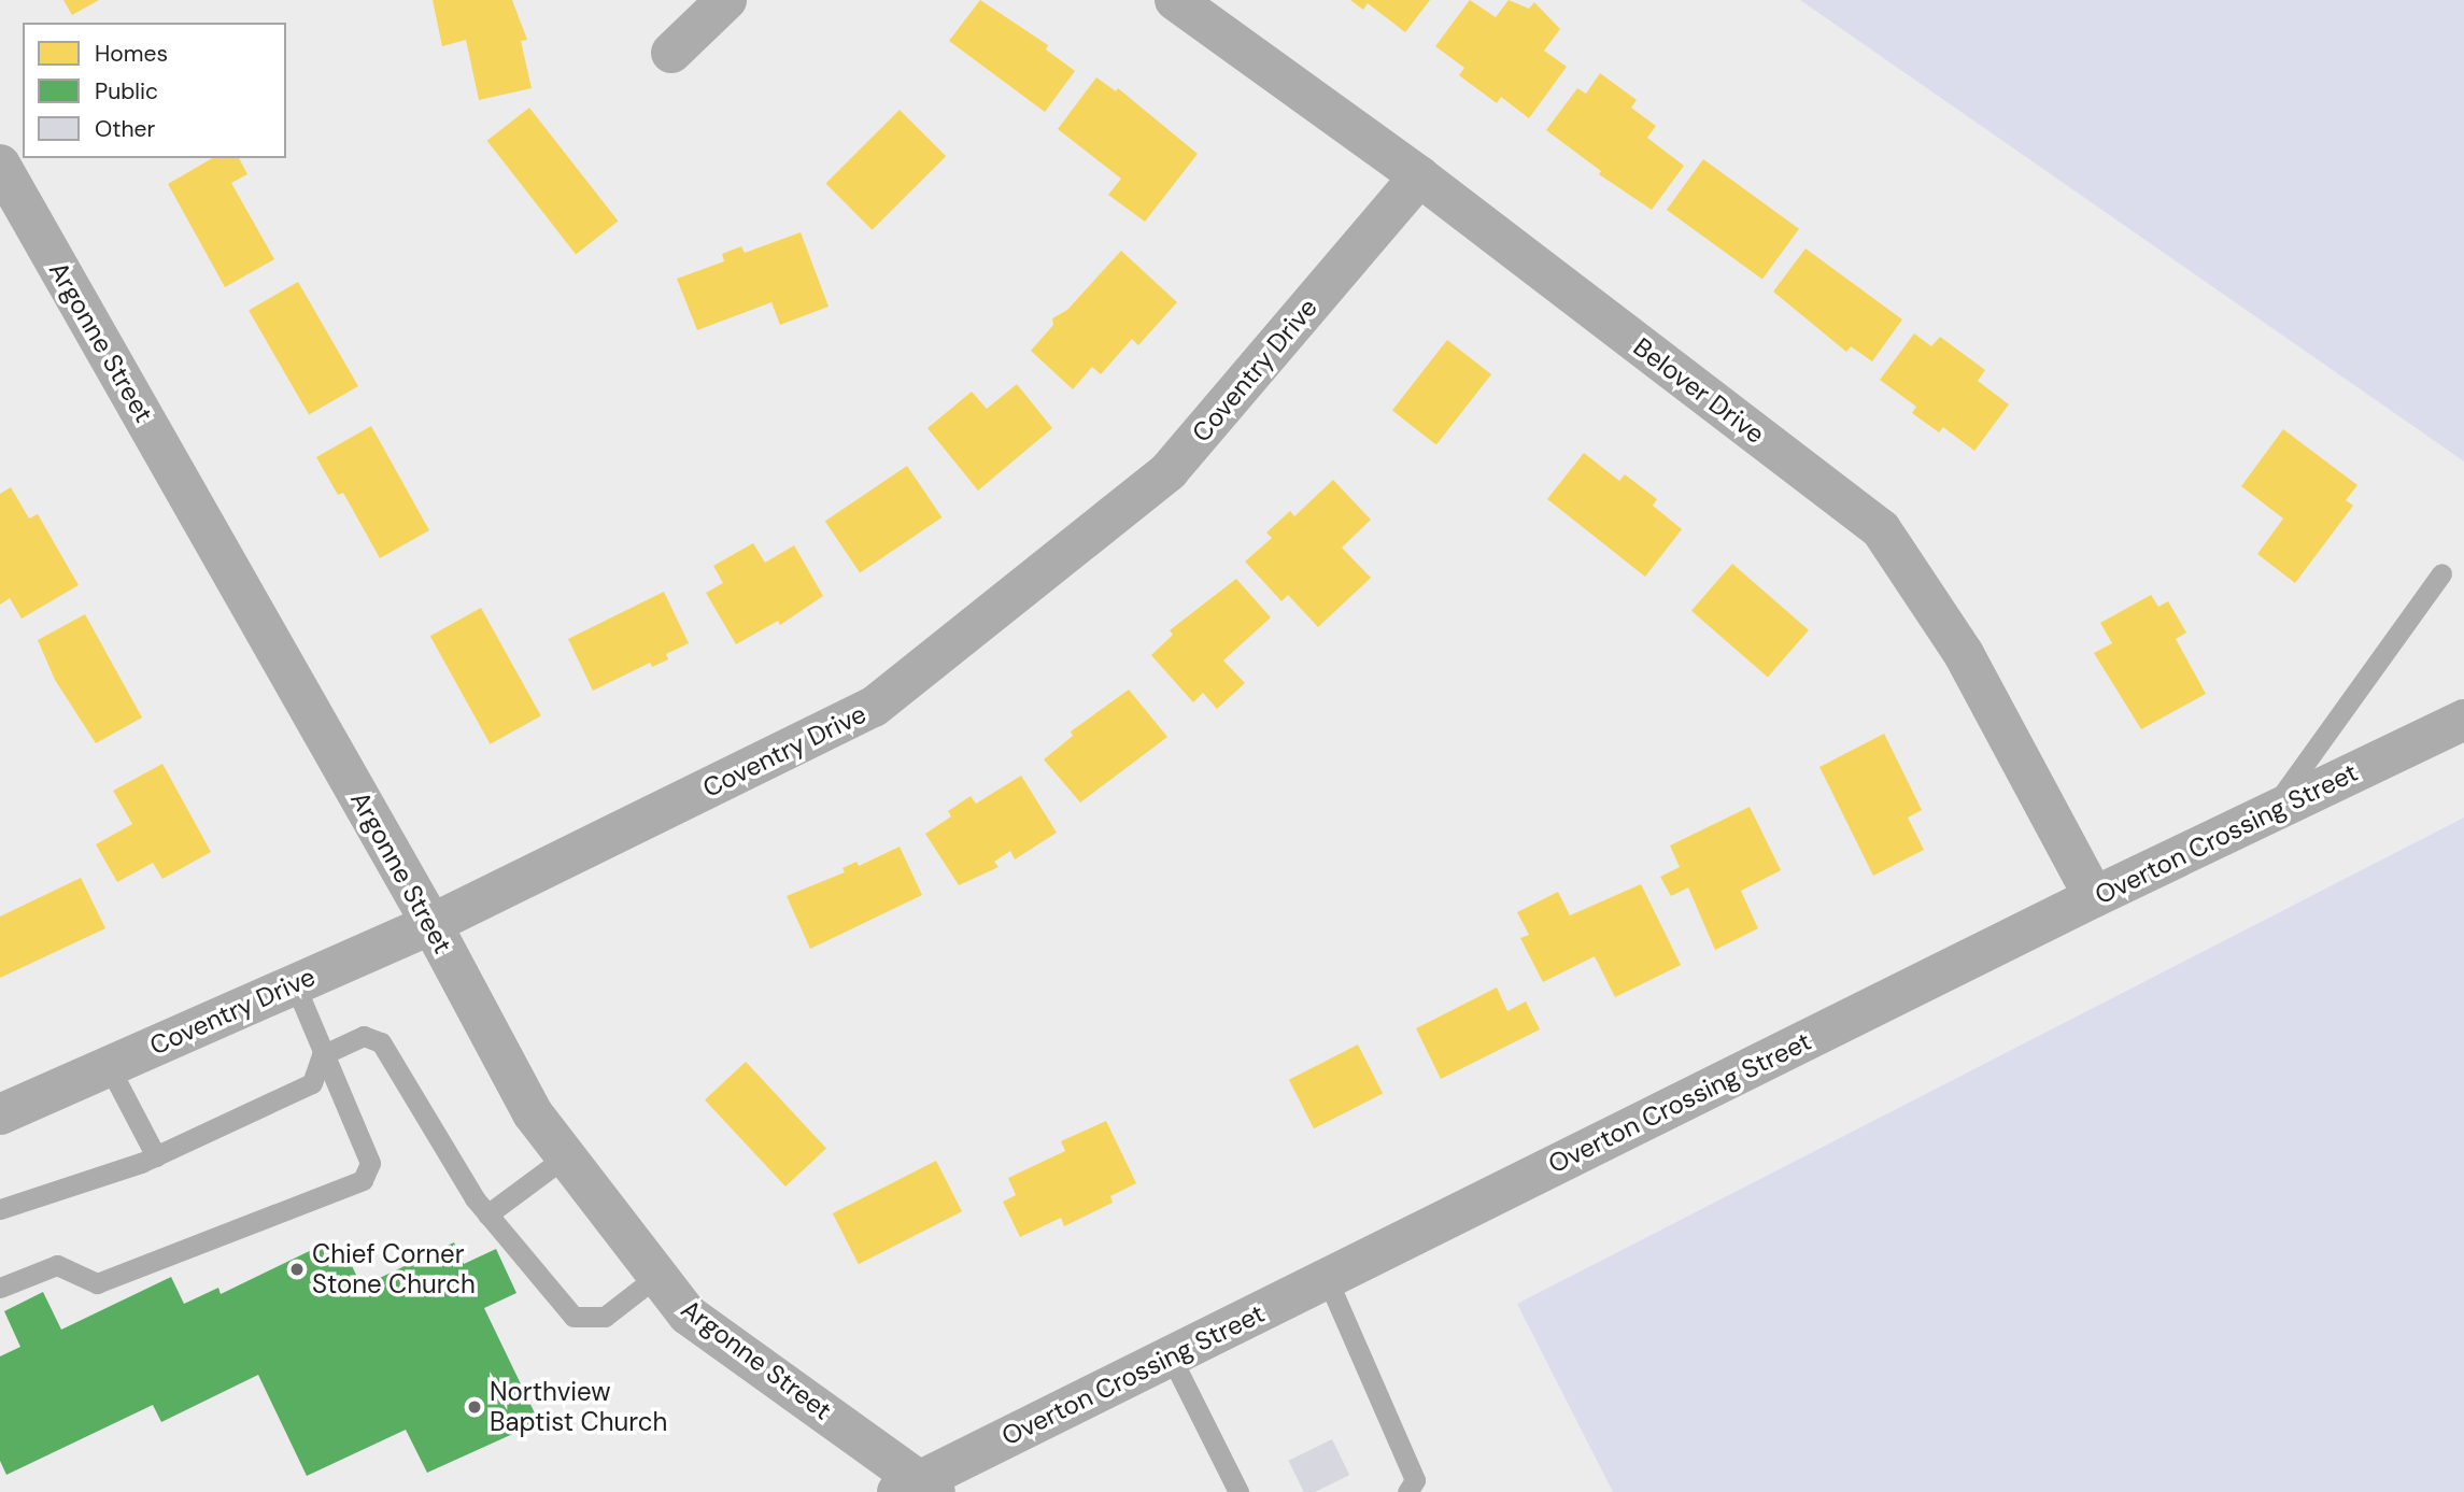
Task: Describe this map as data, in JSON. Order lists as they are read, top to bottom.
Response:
{
  "streets": {
    "street": [
      "Argonne Street",
      "Coventry Drive",
      "Belover Drive",
      "Overton Crossing Street"
    ]
  },
  "crossings": [
    ["Argonne Street", "Coventry Drive"],
    ["Argonne Street", "Overton Crossing Street"],
    ["Coventry Drive", "Belover Drive"],
    ["Belover Drive", "Overton Crossing Street"]
  ],
  "places": ["Chief Corner Stone Church", "Northview Baptist Church"],
  "legend": ["Homes", "Public", "Other"]
}
